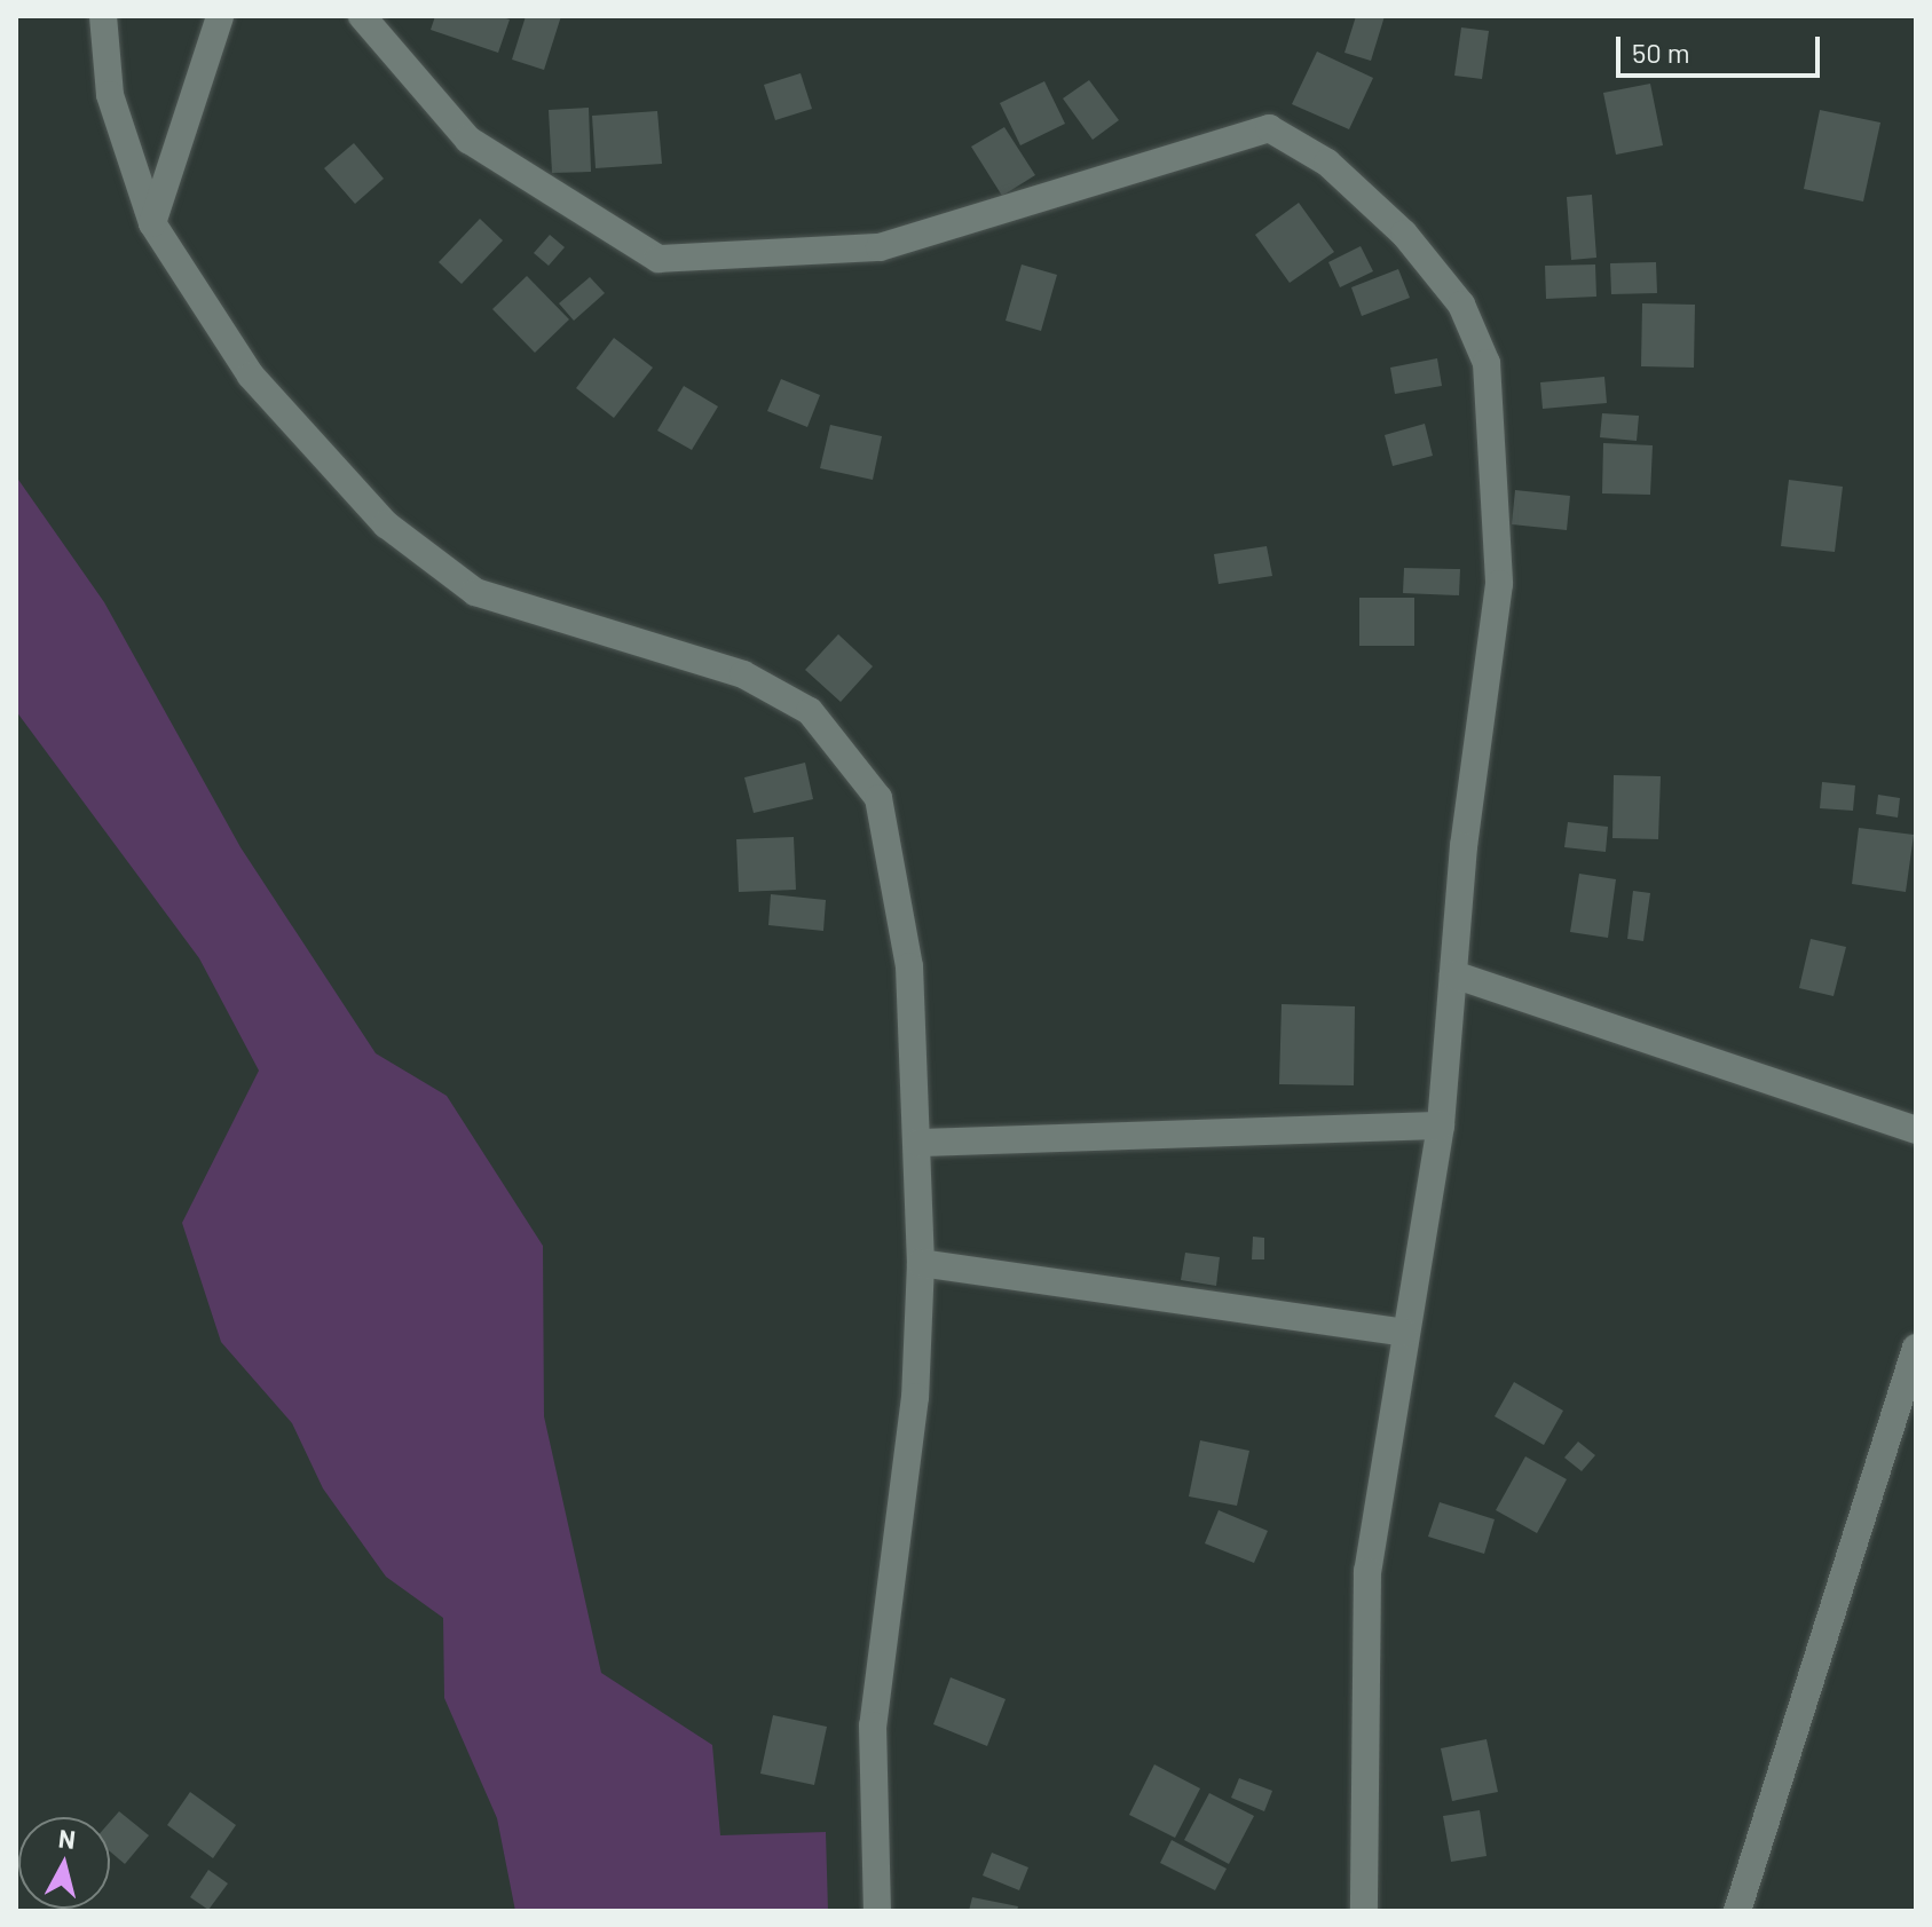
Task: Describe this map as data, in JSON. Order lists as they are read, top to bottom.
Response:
{
  "scale_bar": "50 m",
  "north": "top"
}
